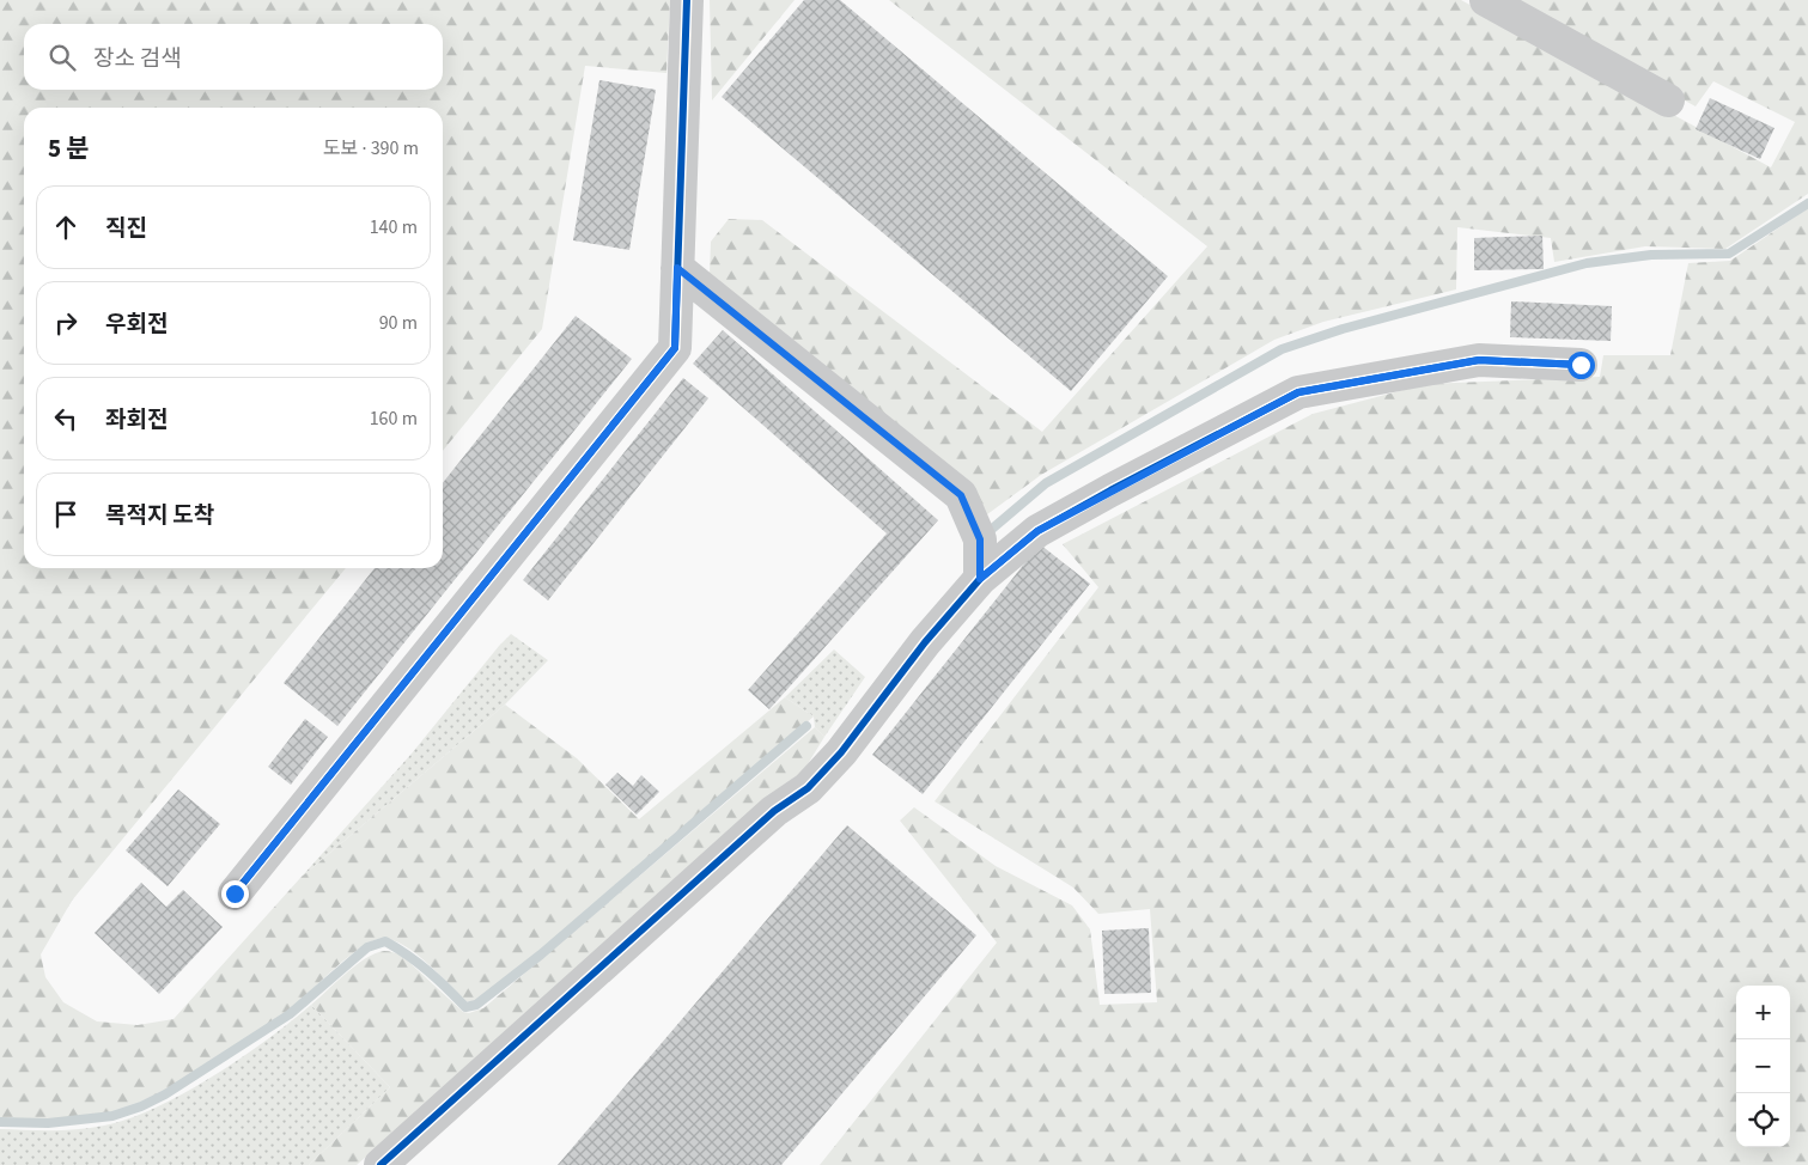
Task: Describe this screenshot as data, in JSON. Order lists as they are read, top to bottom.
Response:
{
  "page": {
    "search": "장소 검색",
    "heading": ["5 분", "도보 · 390 m"],
    "list": [
      ["직진", "140 m"],
      ["우회전", "90 m"],
      ["좌회전", "160 m"],
      "목적지 도착"
    ],
    "map_buttons": ["+", "−"]
  }
}
